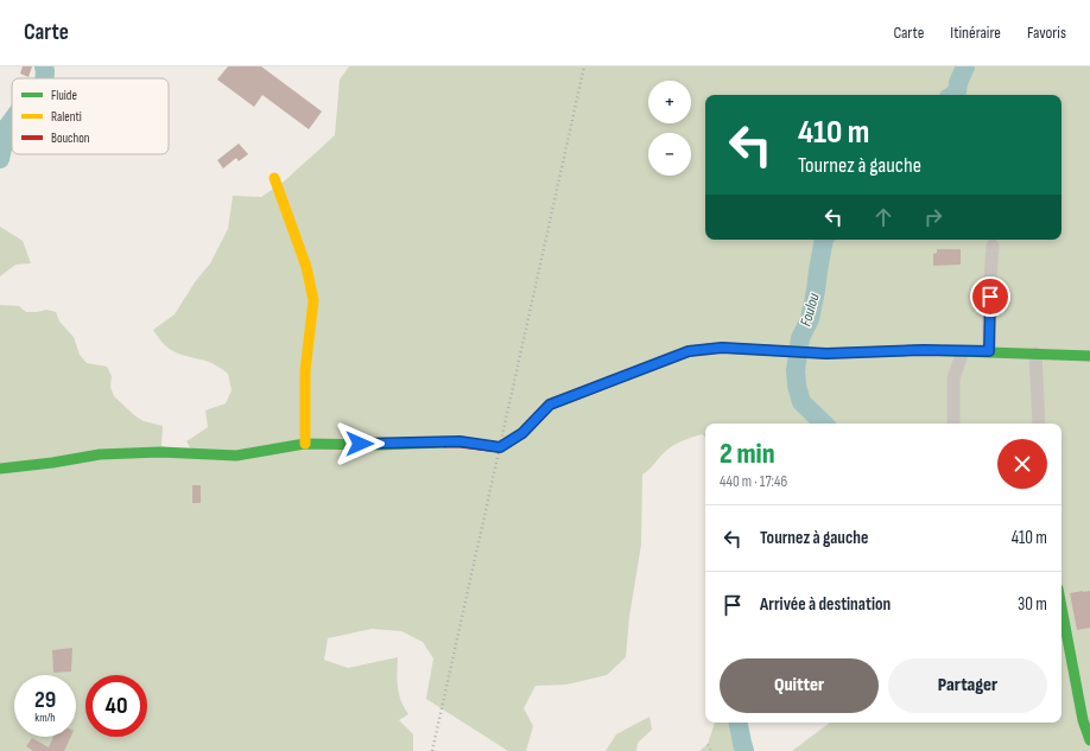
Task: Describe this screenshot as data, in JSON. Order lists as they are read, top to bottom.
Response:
{
  "water": ["Foulou"],
  "legend": ["Fluide", "Ralenti", "Bouchon"],
  "page": {
    "header": "Carte",
    "nav": ["Carte", "Itinéraire", "Favoris"],
    "map_buttons": ["+", "−"],
    "turn": ["410 m", "Tournez à gauche"],
    "heading": ["2 min", "440 m · 17:46"],
    "list": [
      {
        "name": "Tournez à gauche",
        "value": "410 m"
      },
      {
        "name": "Arrivée à destination",
        "value": "30 m"
      }
    ],
    "buttons": ["Quitter", "Partager"],
    "speed": "29 km/h",
    "limit": "40"
  }
}
